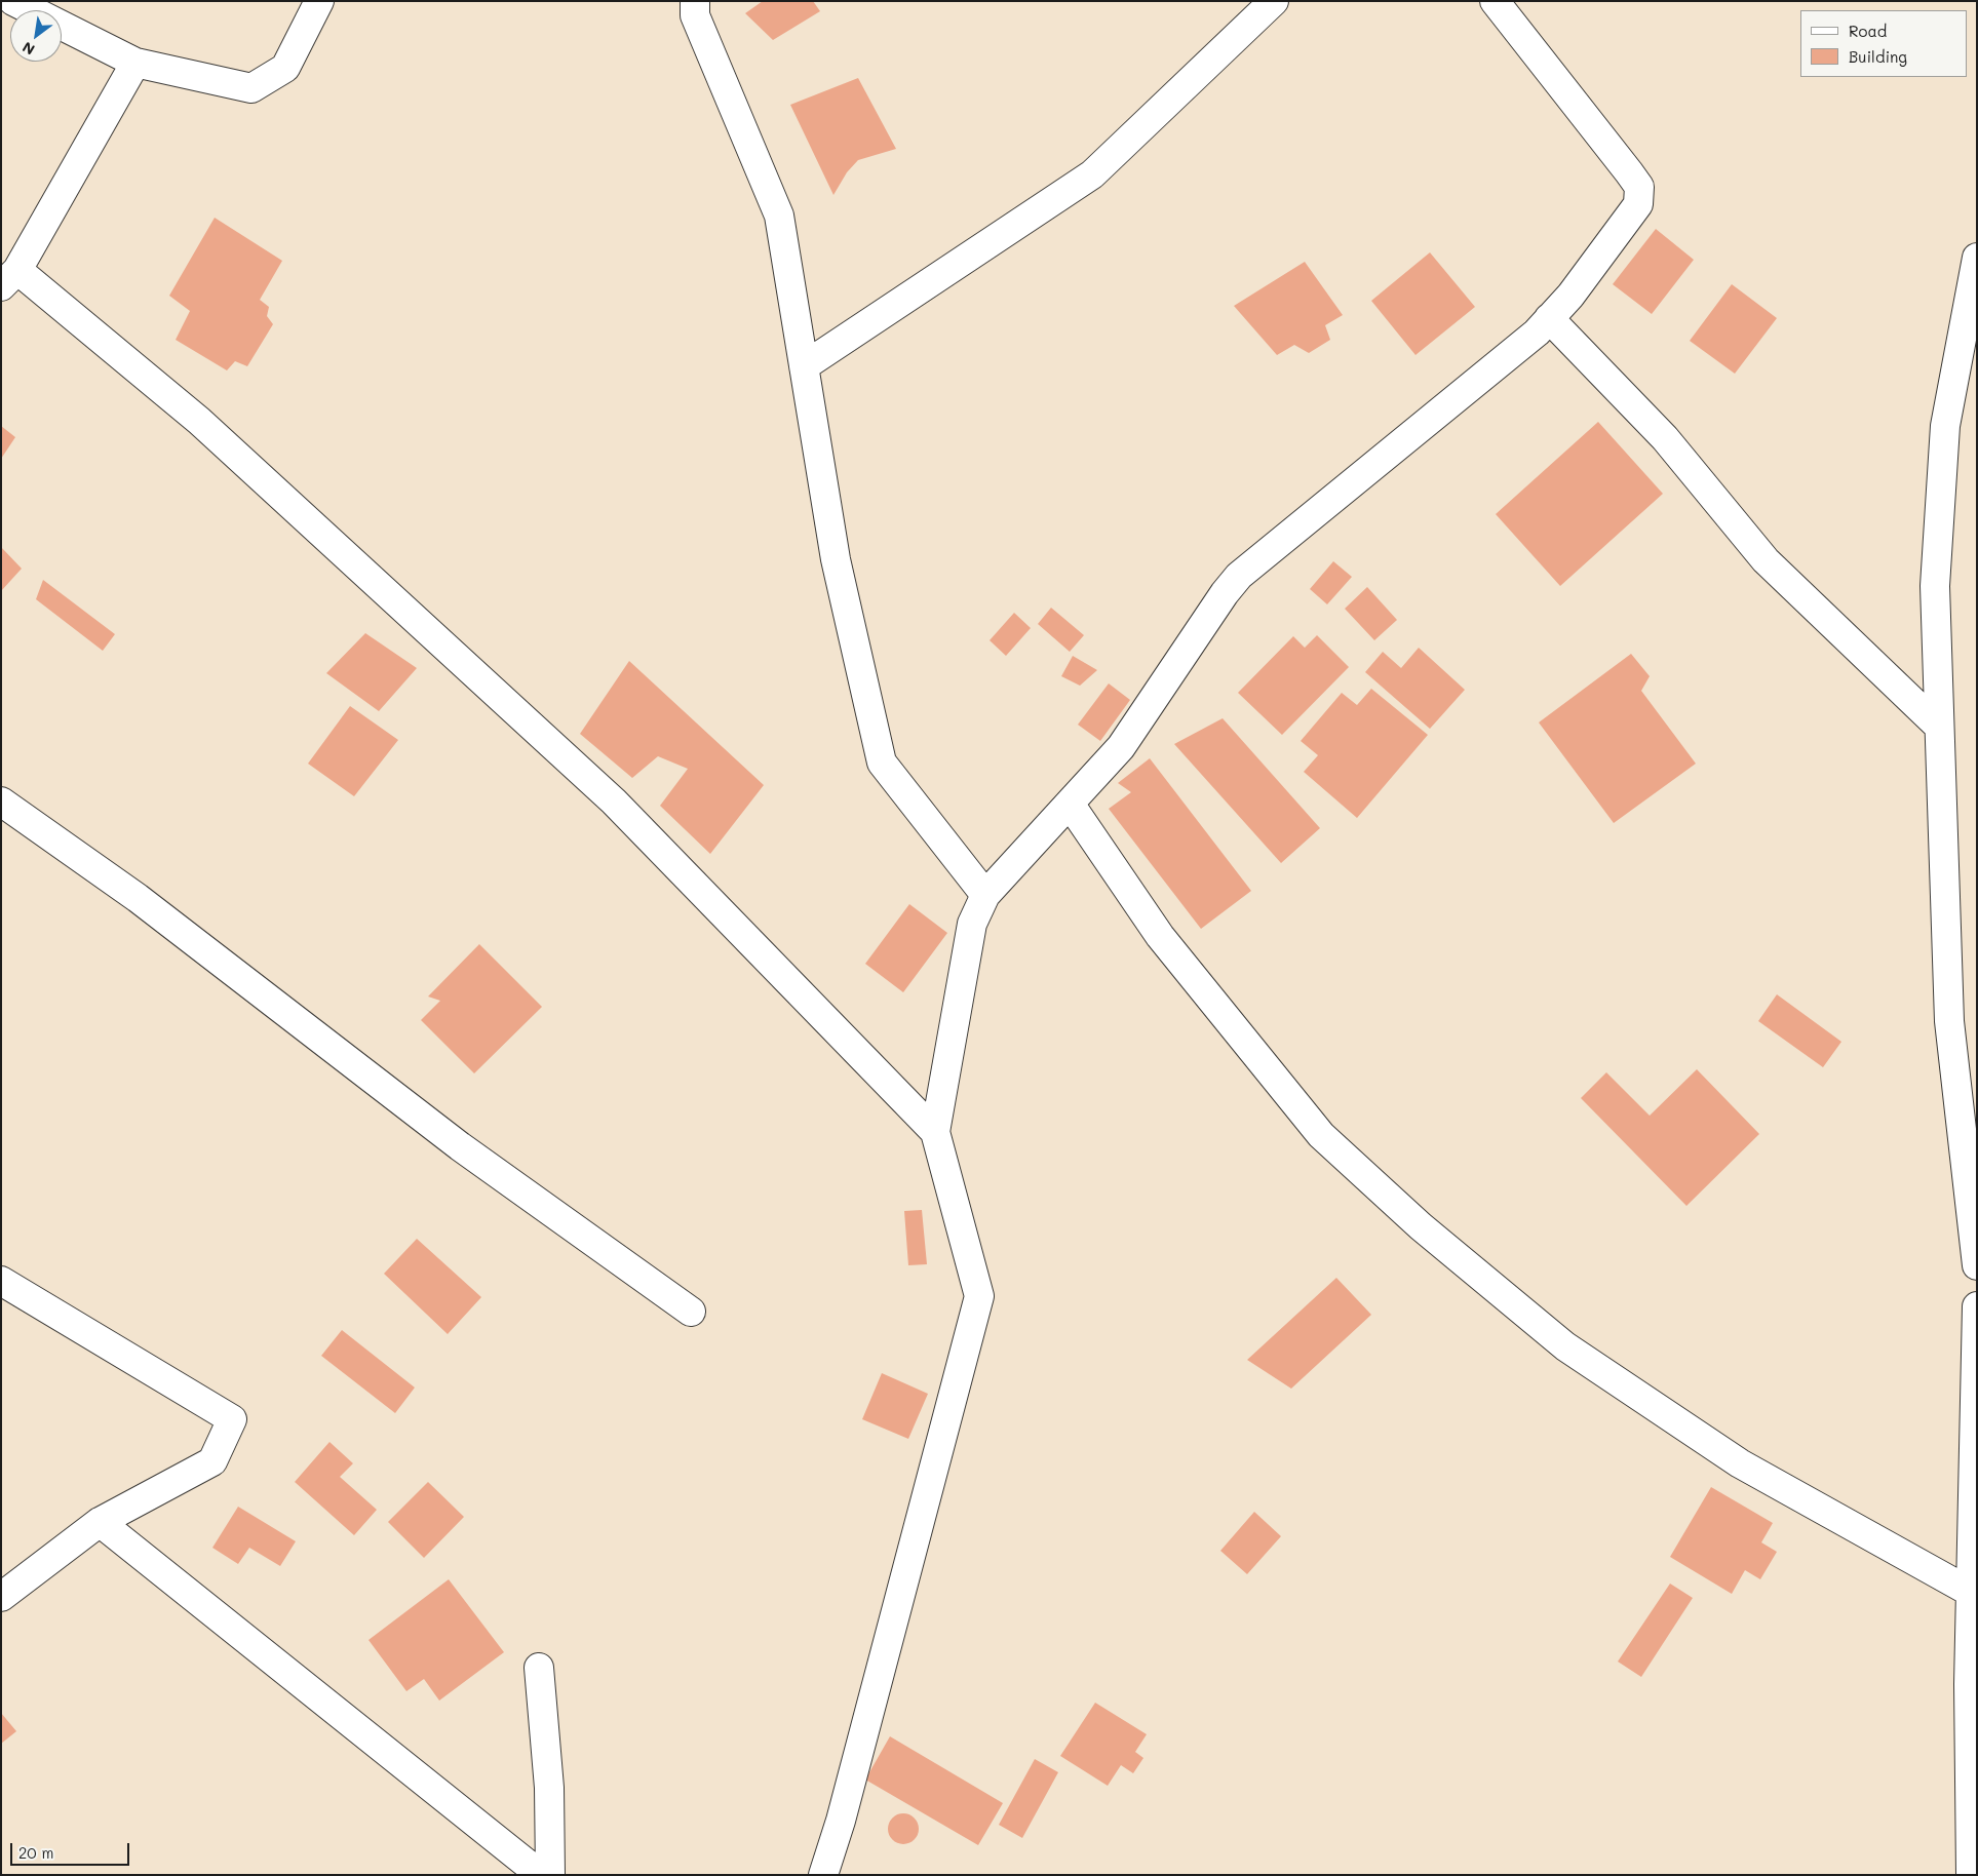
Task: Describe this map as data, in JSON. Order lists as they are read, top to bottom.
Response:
{
  "legend": ["Road", "Building"],
  "scale_bar": "20 m",
  "north": "bottom left"
}
